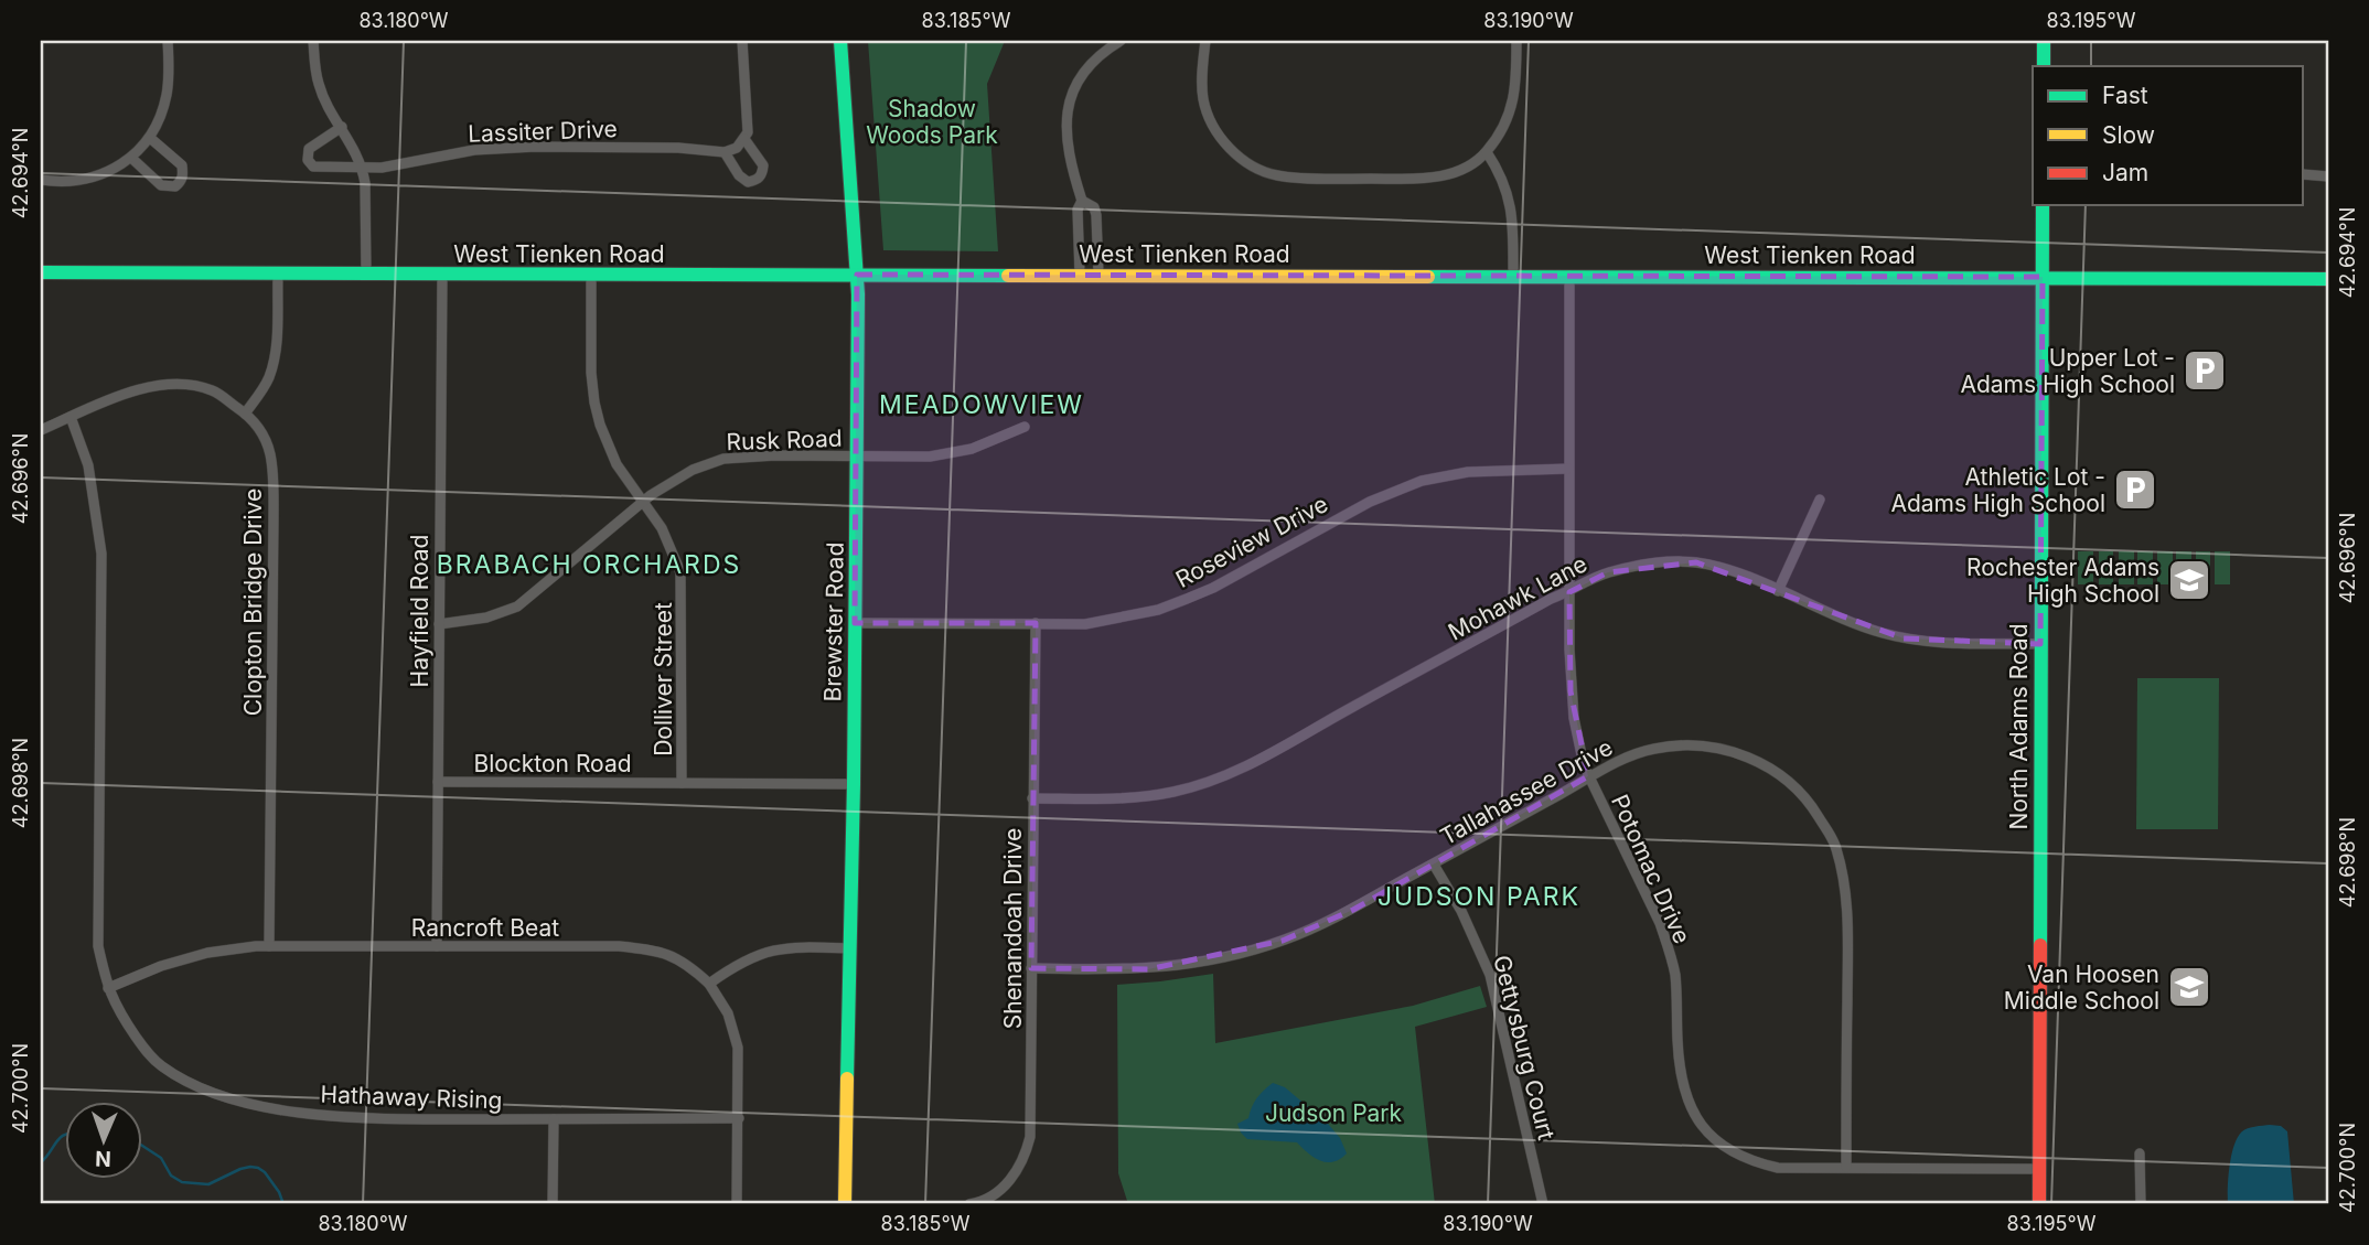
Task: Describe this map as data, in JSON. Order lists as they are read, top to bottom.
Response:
{
  "streets": {
    "street": [
      "Lassiter Drive",
      "West Tienken Road",
      "Rusk Road",
      "Roseview Drive",
      "Mohawk Lane",
      "Clopton Bridge Drive",
      "Hayfield Road",
      "Brewster Road",
      "Dolliver Street",
      "North Adams Road",
      "Blockton Road",
      "Tallahassee Drive",
      "Potomac Drive",
      "Rancroft Beat",
      "Shenandoah Drive",
      "Gettysburg Court",
      "Hathaway Rising"
    ]
  },
  "crossings": [
    ["West Tienken Road", "Hayfield Road"],
    ["West Tienken Road", "Brewster Road"],
    ["West Tienken Road", "Dolliver Street"],
    ["West Tienken Road", "North Adams Road"],
    ["West Tienken Road", "Potomac Drive"],
    ["Rusk Road", "Hayfield Road"],
    ["Rusk Road", "Brewster Road"],
    ["Rusk Road", "Dolliver Street"],
    ["Roseview Drive", "Brewster Road"],
    ["Roseview Drive", "Potomac Drive"],
    ["Roseview Drive", "Shenandoah Drive"],
    ["Mohawk Lane", "North Adams Road"],
    ["Mohawk Lane", "Potomac Drive"],
    ["Mohawk Lane", "Shenandoah Drive"],
    ["Clopton Bridge Drive", "Rancroft Beat"],
    ["Hayfield Road", "Blockton Road"],
    ["Hayfield Road", "Rancroft Beat"],
    ["Brewster Road", "Blockton Road"],
    ["Dolliver Street", "Blockton Road"],
    ["North Adams Road", "Potomac Drive"],
    ["Tallahassee Drive", "Potomac Drive"],
    ["Tallahassee Drive", "Shenandoah Drive"],
    ["Tallahassee Drive", "Gettysburg Court"],
    ["Rancroft Beat", "Hathaway Rising"]
  ],
  "districts": ["MEADOWVIEW", "BRABACH ORCHARDS", "JUDSON PARK"],
  "parks": ["Shadow Woods Park", "Judson Park"],
  "places": {
    "parking": ["Upper Lot - Adams High School", "Athletic Lot - Adams High School"],
    "school or university": ["Rochester Adams High School", "Van Hoosen Middle School"]
  },
  "legend": ["Fast", "Slow", "Jam"],
  "north": "bottom",
  "coordinates": [
    "83.180°W",
    "83.185°W",
    "83.190°W",
    "83.195°W",
    "42.694°N",
    "42.696°N",
    "42.698°N",
    "42.700°N"
  ]
}
